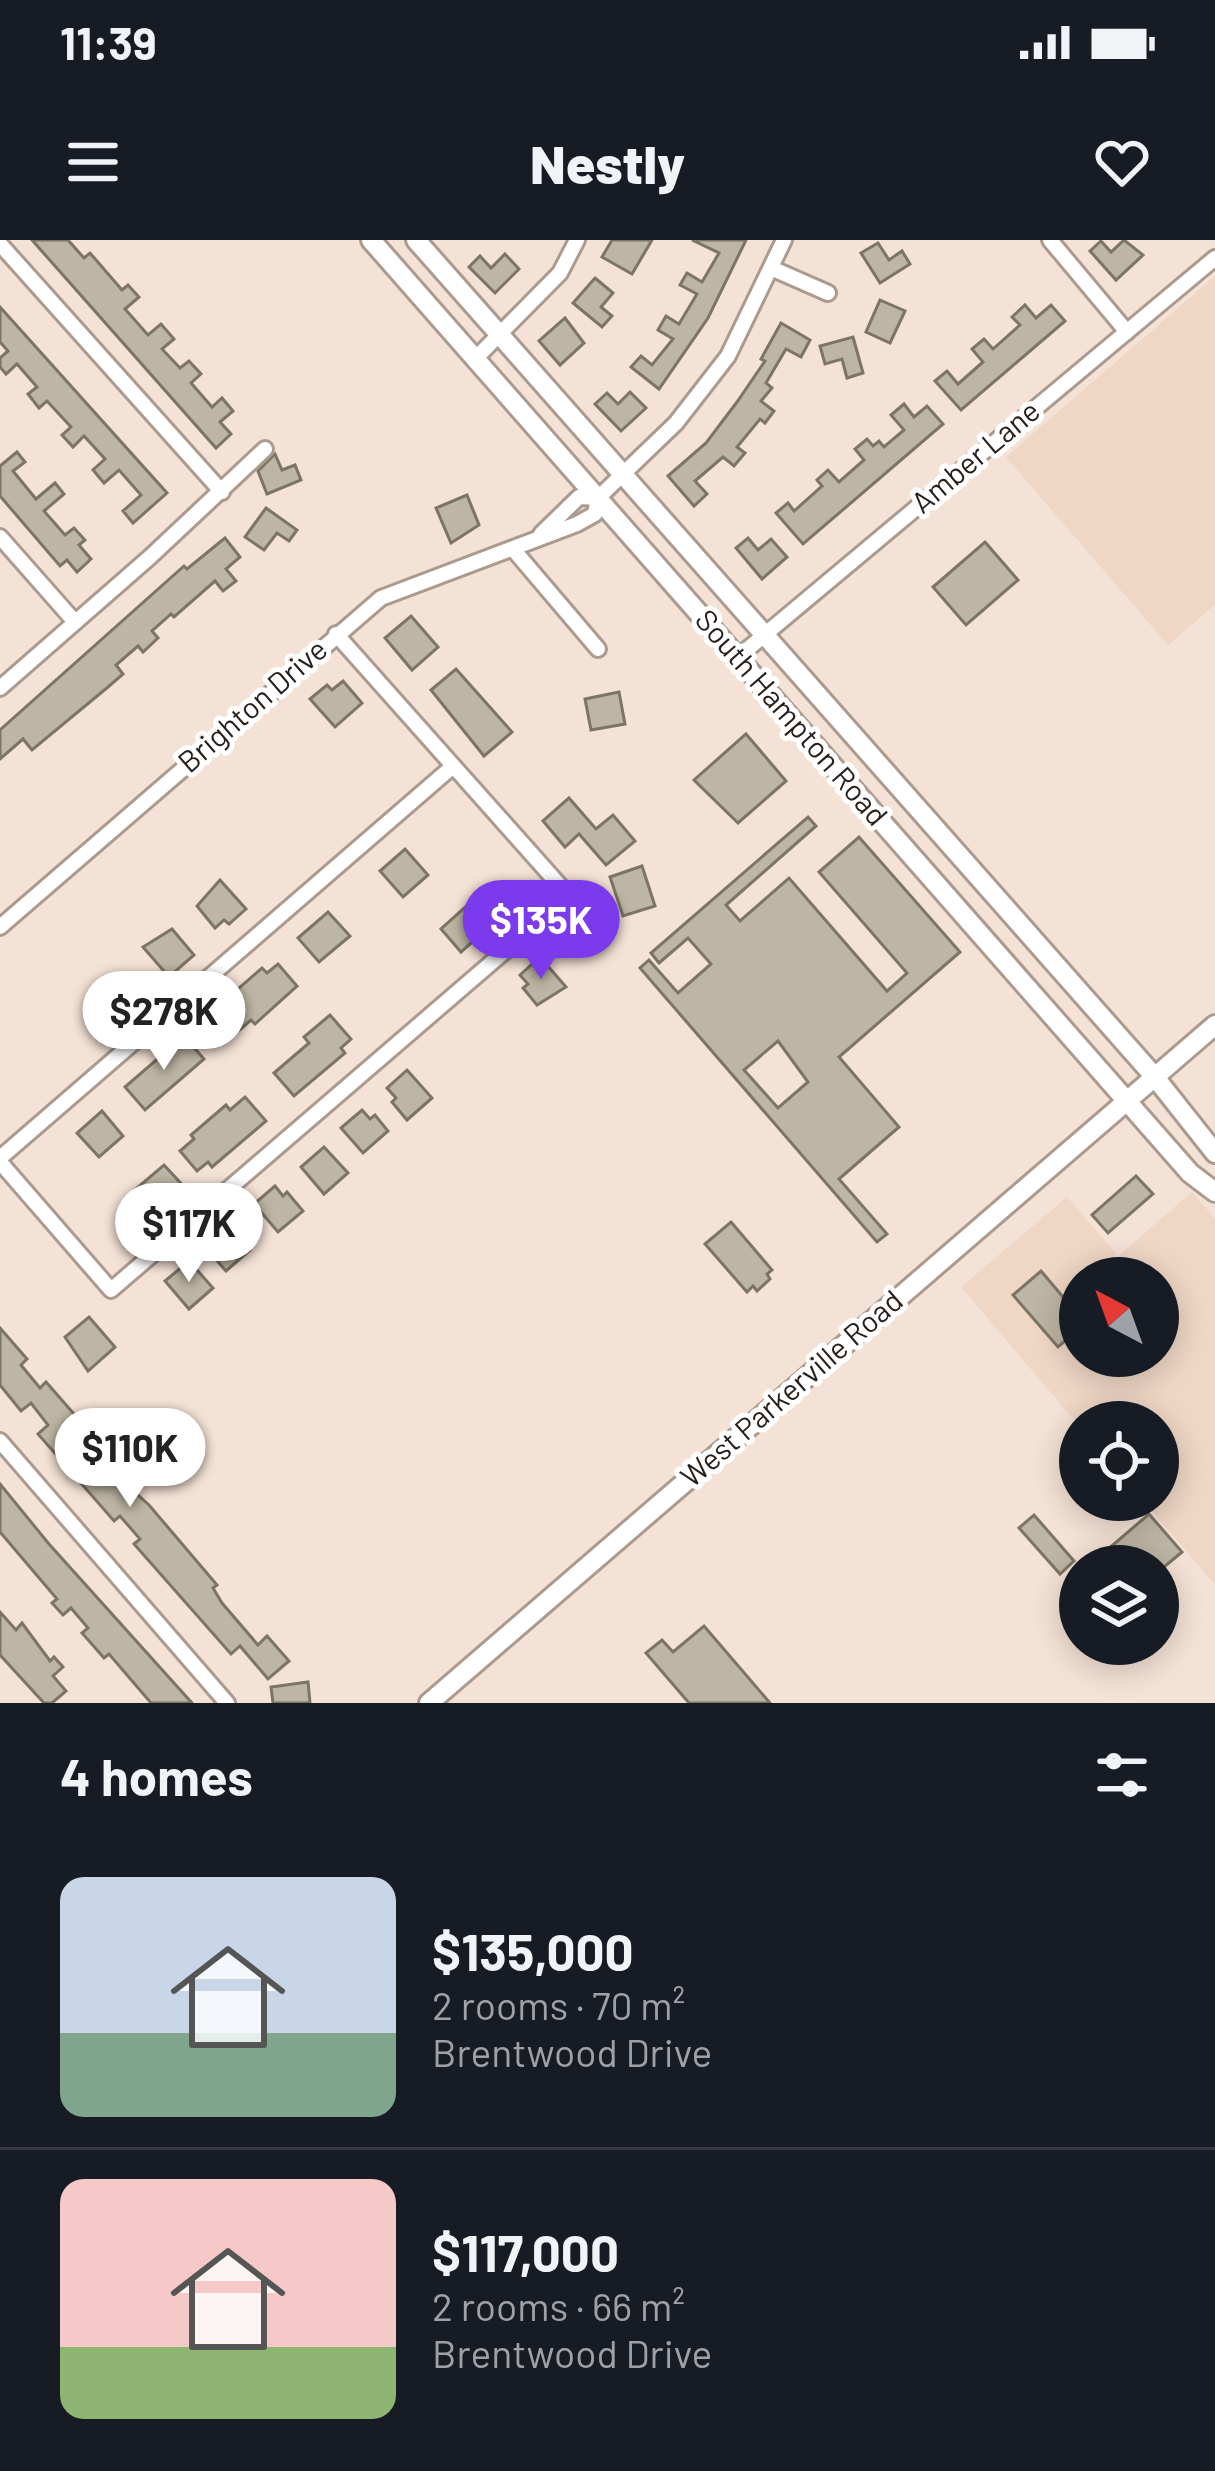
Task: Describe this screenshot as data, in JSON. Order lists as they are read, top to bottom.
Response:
{
  "streets": {
    "main road": ["South Hampton Road", "West Parkerville Road"],
    "street": ["Amber Lane", "Brighton Drive"]
  },
  "crossings": [
    ["Amber Lane", "South Hampton Road"],
    ["Brighton Drive", "South Hampton Road"],
    ["South Hampton Road", "West Parkerville Road"]
  ],
  "north": "top left",
  "page": {
    "status": "11:39",
    "header": "Nestly",
    "price": [
      "$135K",
      "$278K",
      "$117K",
      "$110K"
    ],
    "heading": "4 homes",
    "list": [
      {
        "name": "$135,000",
        "note": "2 rooms · 70 m² · Brentwood Drive"
      },
      {
        "name": "$117,000",
        "note": "2 rooms · 66 m² · Brentwood Drive"
      }
    ]
  }
}
